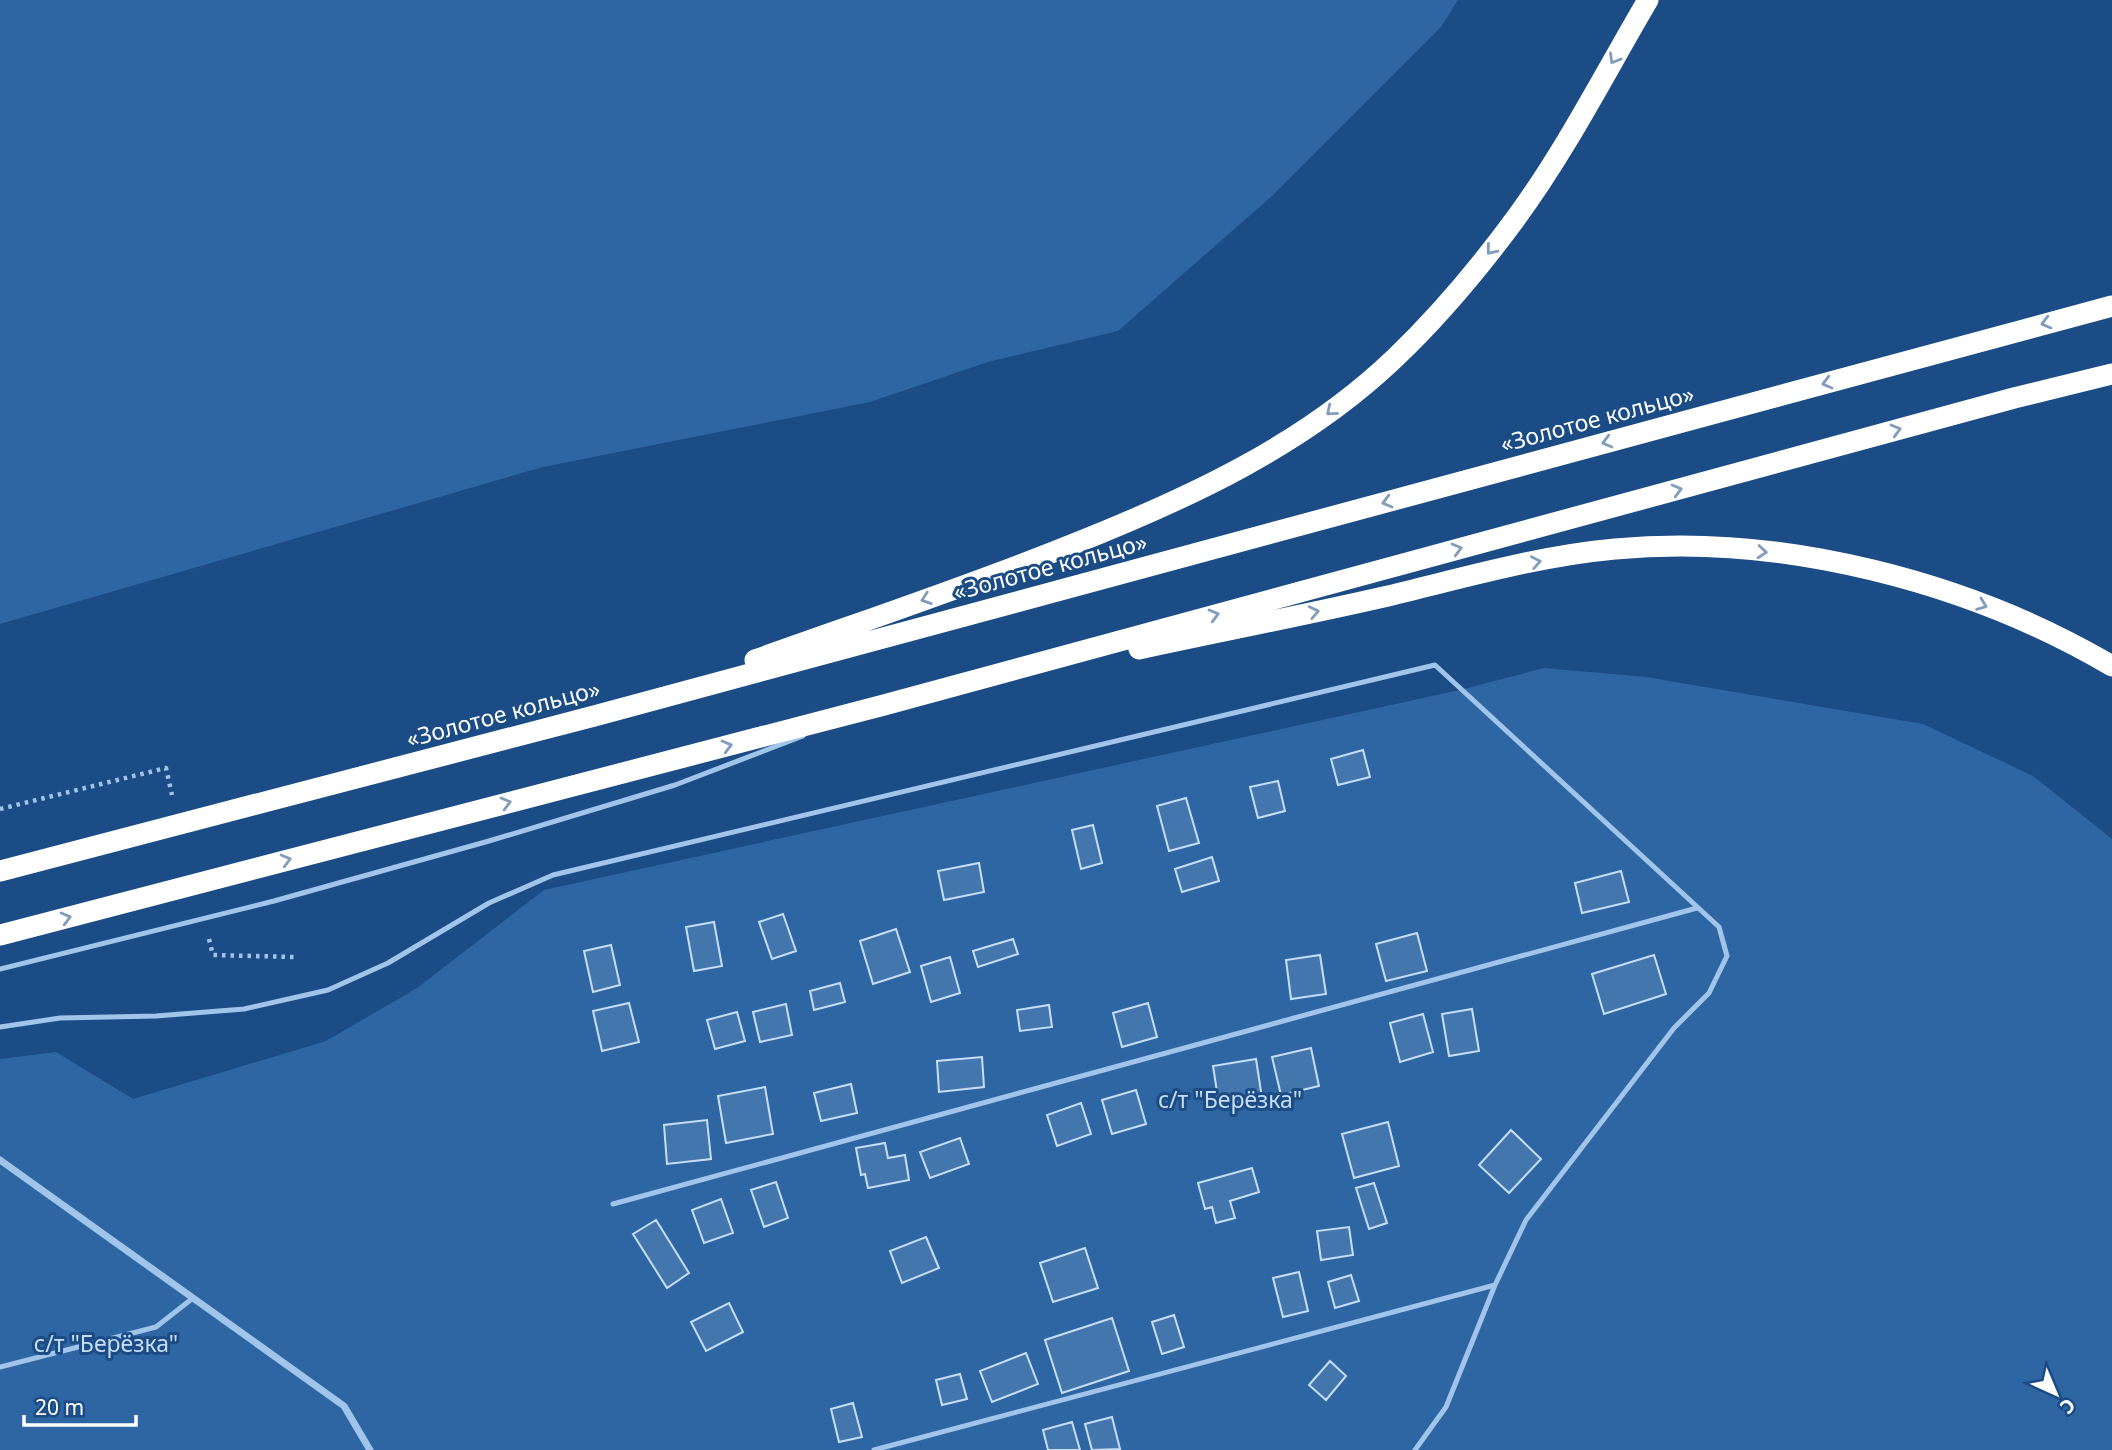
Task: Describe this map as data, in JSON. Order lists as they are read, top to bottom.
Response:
{
  "streets": {
    "highway": ["«Золотое кольцо»"]
  },
  "parks": ["c/т \"Берёзка\"", "с/т \"Берёзка\""],
  "scale_bar": "20 m",
  "north": "bottom right"
}
